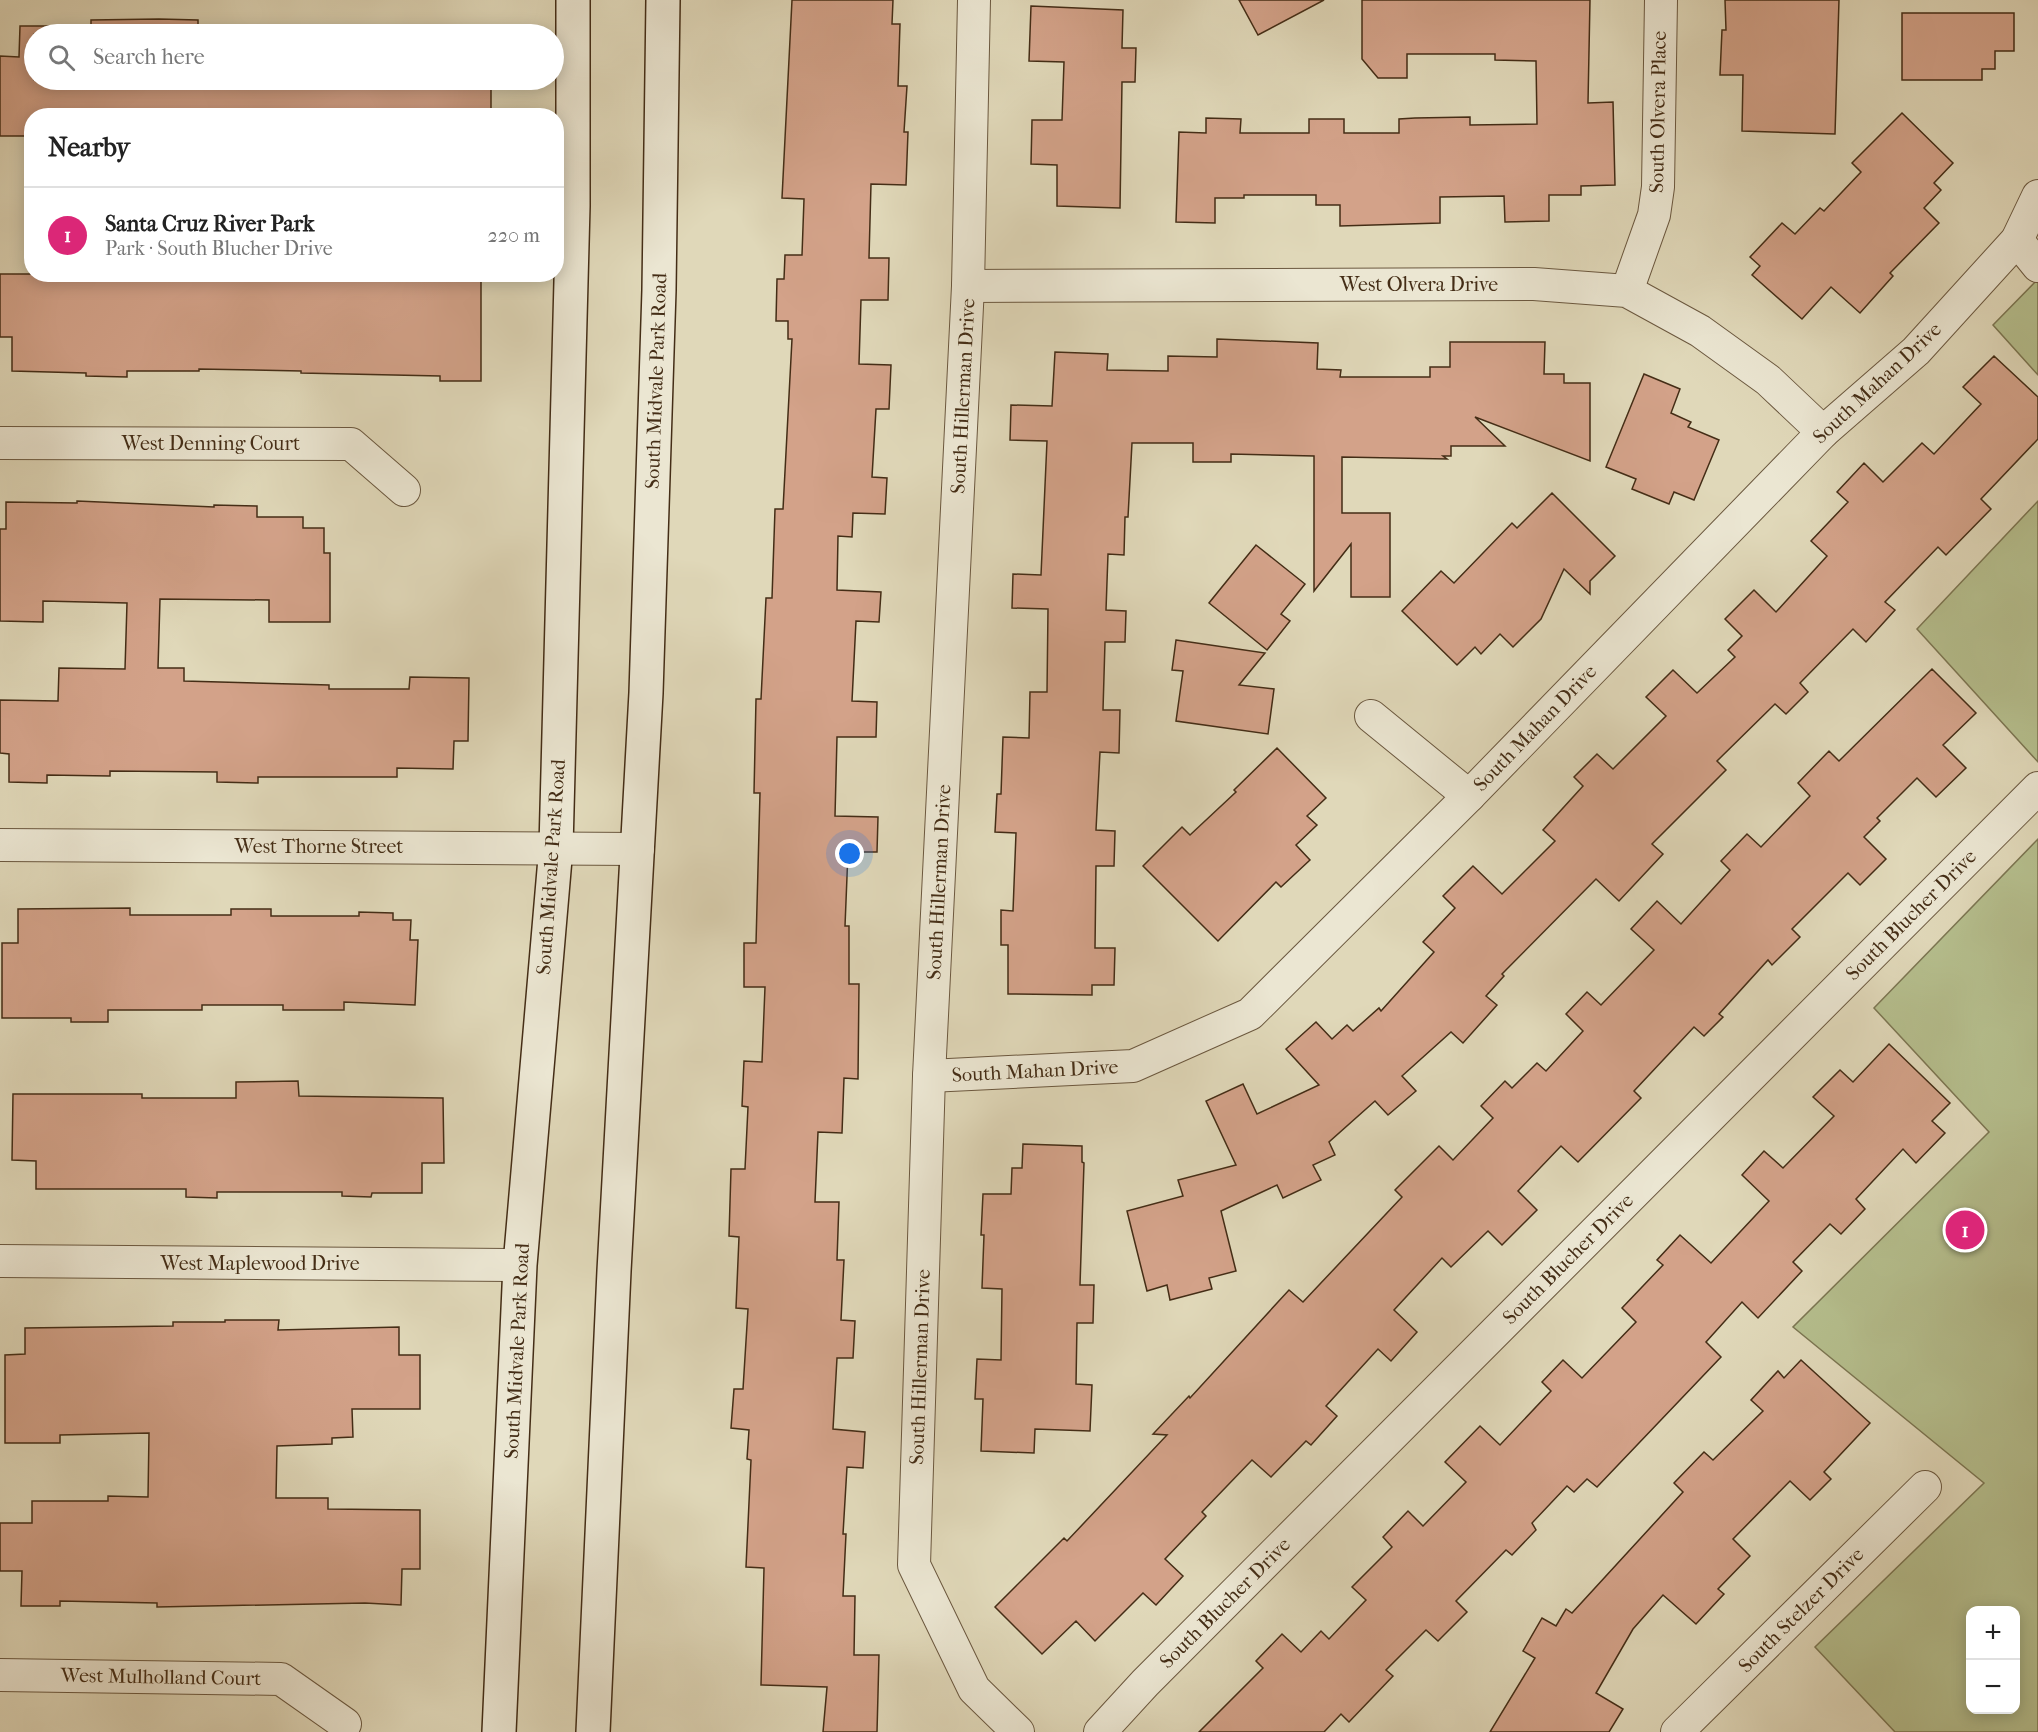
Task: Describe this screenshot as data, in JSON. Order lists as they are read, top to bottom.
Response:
{
  "streets": {
    "main road": ["South Midvale Park Road"],
    "street": [
      "South Olvera Place",
      "West Olvera Drive",
      "South Mahan Drive",
      "South Hillerman Drive",
      "West Denning Court",
      "West Thorne Street",
      "South Blucher Drive",
      "West Maplewood Drive",
      "South Stelzer Drive",
      "West Mulholland Court"
    ]
  },
  "crossings": [
    ["South Olvera Place", "West Olvera Drive"],
    ["West Olvera Drive", "South Mahan Drive"],
    ["West Olvera Drive", "South Hillerman Drive"],
    ["South Midvale Park Road", "West Thorne Street"],
    ["South Midvale Park Road", "West Maplewood Drive"],
    ["South Mahan Drive", "South Hillerman Drive"]
  ],
  "page": {
    "search": "Search here",
    "heading": "Nearby",
    "list": [
      {
        "mark": "1",
        "name": "Santa Cruz River Park",
        "note": "Park · South Blucher Drive",
        "value": "220 m"
      }
    ],
    "pins": "1",
    "map_buttons": ["+", "−"]
  }
}
